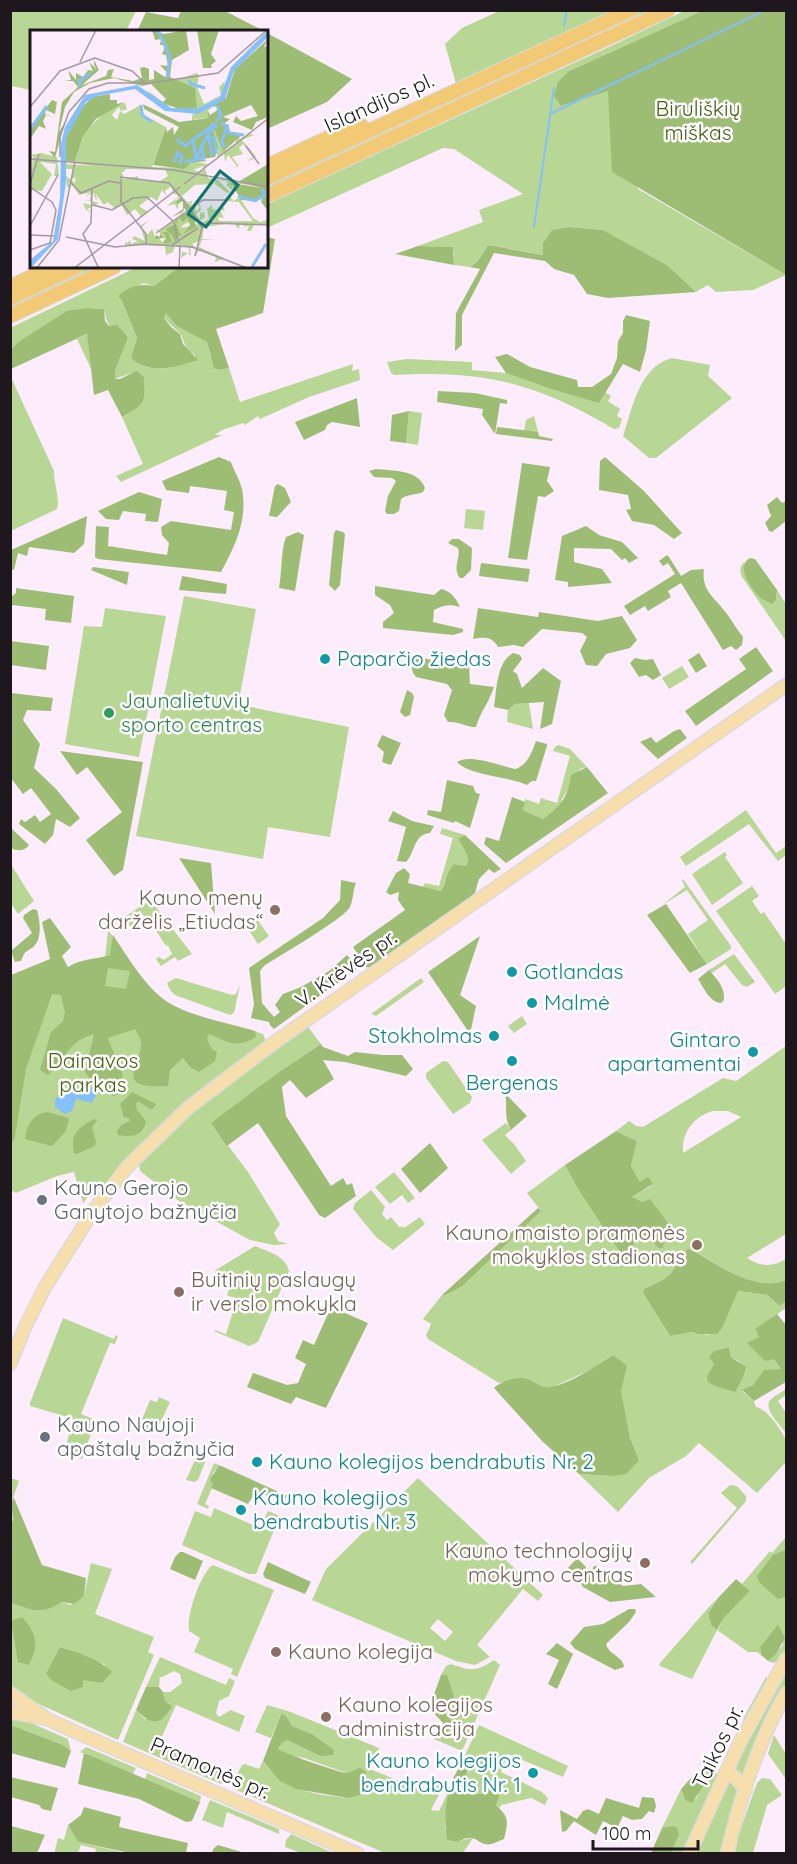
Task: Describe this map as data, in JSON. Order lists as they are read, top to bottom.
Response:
{
  "streets": {
    "highway": ["Islandijos pl."],
    "main road": ["V. Krėvės pr.", "Taikos pr.", "Pramonės pr."]
  },
  "parks": ["Biruliškių miškas", "Dainavos parkas"],
  "places": [
    "Paparčio žiedas",
    "Jaunalietuvių sporto centras",
    "Kauno menų darželis „Etiudas“",
    "Gotlandas",
    "Malmė",
    "Stokholmas",
    "Gintaro apartamentai",
    "Bergenas",
    "Kauno Gerojo Ganytojo bažnyčia",
    "Kauno maisto pramonės mokyklos stadionas",
    "Buitinių paslaugų ir verslo mokykla",
    "Kauno Naujoji apaštalų bažnyčia",
    "Kauno kolegijos bendrabutis Nr. 2",
    "Kauno kolegijos bendrabutis Nr. 3",
    "Kauno technologijų mokymo centras",
    "Kauno kolegija",
    "Kauno kolegijos administracija",
    "Kauno kolegijos bendrabutis Nr. 1"
  ],
  "scale_bar": "100 m"
}
